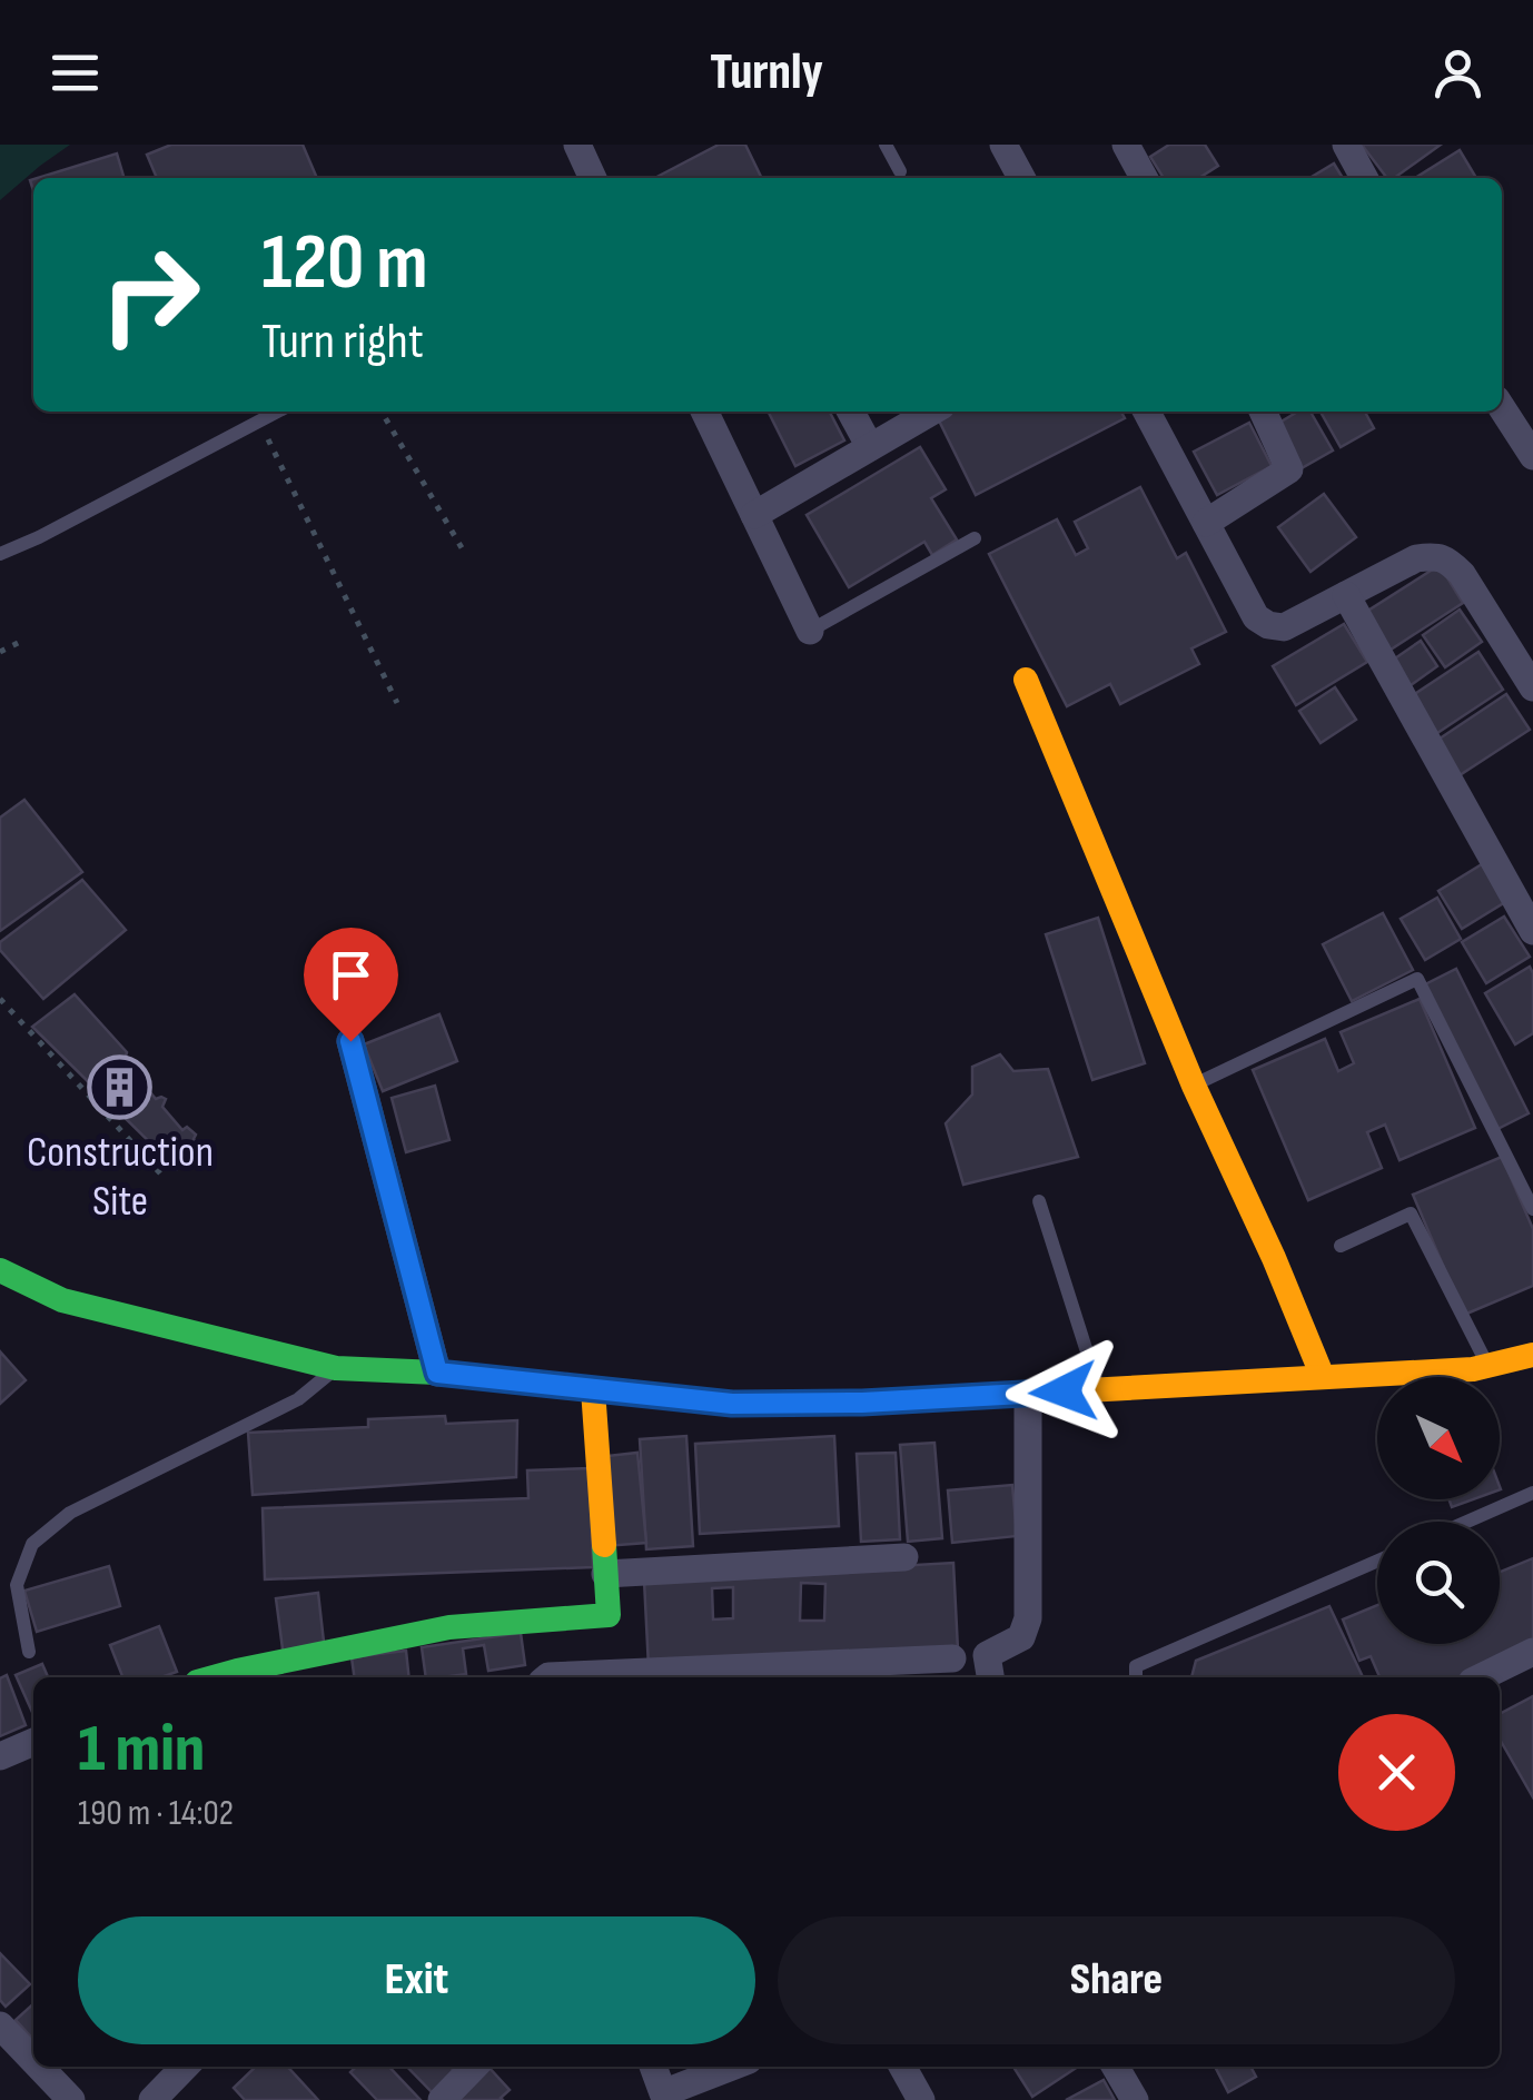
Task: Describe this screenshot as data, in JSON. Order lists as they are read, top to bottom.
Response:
{
  "places": {
    "building": ["Construction Site"]
  },
  "north": "bottom right",
  "page": {
    "header": "Turnly",
    "turn": ["120 m", "Turn right"],
    "heading": ["1 min", "190 m · 14:02"],
    "buttons": ["Exit", "Share"]
  }
}
